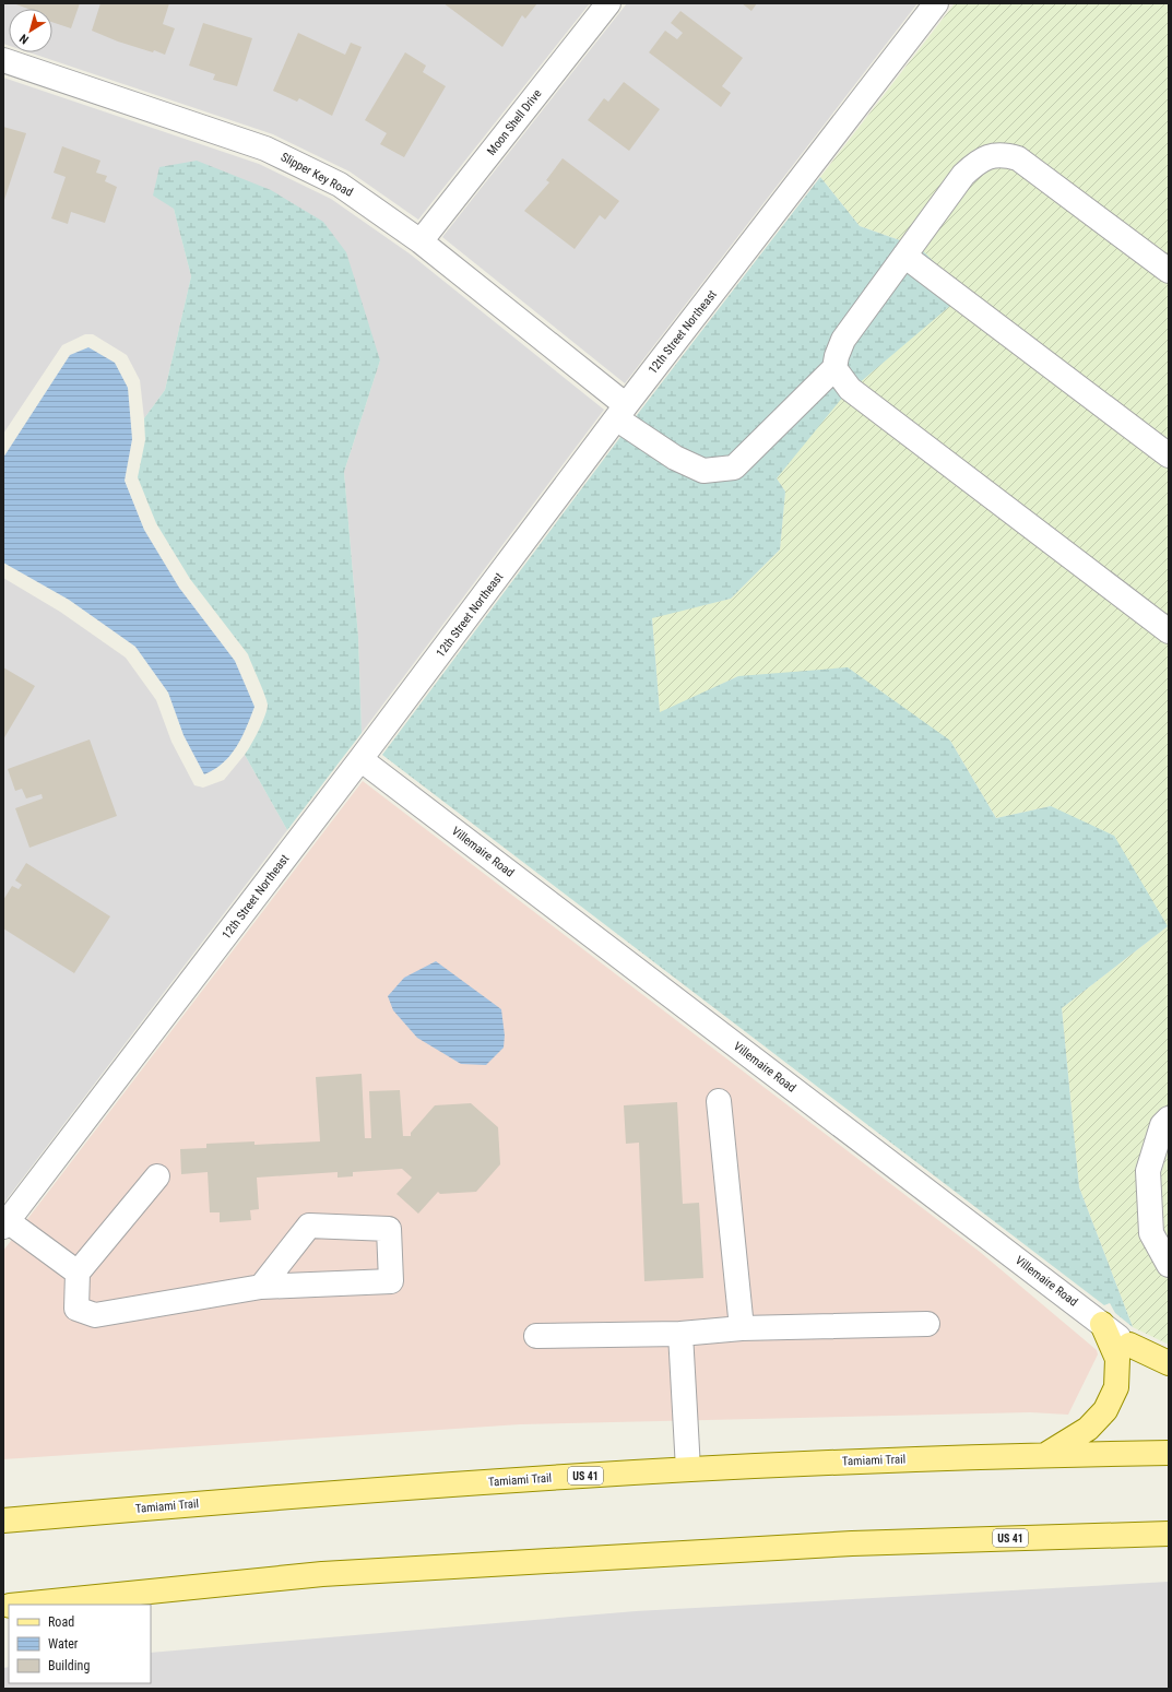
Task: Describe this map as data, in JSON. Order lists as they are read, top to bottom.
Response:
{
  "streets": {
    "main road": ["Tamiami Trail", "US 41"],
    "street": [
      "Moon Shell Drive",
      "Slipper Key Road",
      "12th Street Northeast",
      "Villemaire Road"
    ]
  },
  "crossings": [
    ["Moon Shell Drive", "Slipper Key Road"],
    ["Slipper Key Road", "12th Street Northeast"],
    ["12th Street Northeast", "Villemaire Road"]
  ],
  "legend": ["Road", "Water", "Building"],
  "north": "bottom left"
}
